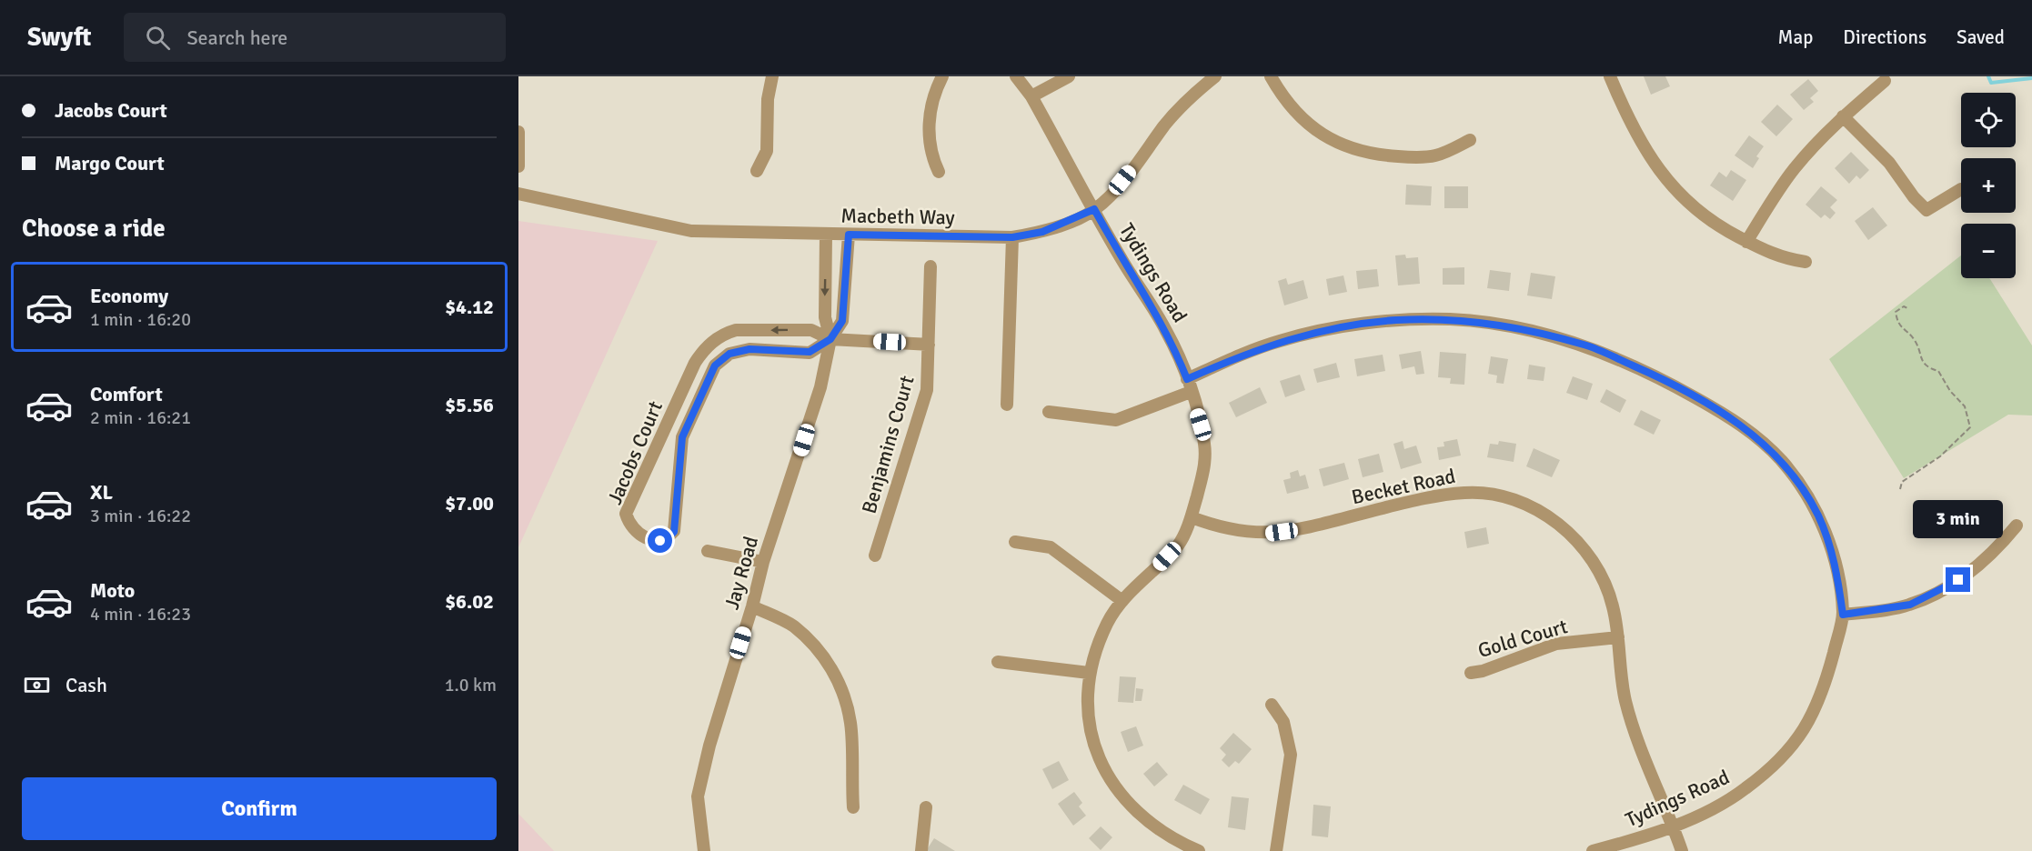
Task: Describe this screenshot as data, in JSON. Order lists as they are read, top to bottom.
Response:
{
  "streets": {
    "street": [
      "Macbeth Way",
      "Tydings Road",
      "Benjamins Court",
      "Jacobs Court",
      "Becket Road",
      "Jay Road",
      "Gold Court"
    ]
  },
  "crossings": [
    ["Macbeth Way", "Tydings Road"],
    ["Macbeth Way", "Jay Road"],
    ["Tydings Road", "Becket Road"],
    ["Benjamins Court", "Jacobs Court"],
    ["Benjamins Court", "Jay Road"],
    ["Jacobs Court", "Jay Road"],
    ["Becket Road", "Gold Court"]
  ],
  "page": {
    "header": "Swyft",
    "search": "Search here",
    "nav": ["Map", "Directions", "Saved"],
    "banner": ["Jacobs Court", "Margo Court"],
    "map_buttons": ["+", "−"],
    "heading": "Choose a ride",
    "list": [
      {
        "name": "Economy",
        "note": "1 min · 16:20",
        "value": "$4.12"
      },
      {
        "name": "Comfort",
        "note": "2 min · 16:21",
        "value": "$5.56"
      },
      {
        "name": "XL",
        "note": "3 min · 16:22",
        "value": "$7.00"
      },
      {
        "name": "Moto",
        "note": "4 min · 16:23",
        "value": "$6.02"
      }
    ],
    "bubble": "3 min",
    "pay": ["Cash", "1.0 km"],
    "buttons": "Confirm"
  }
}
